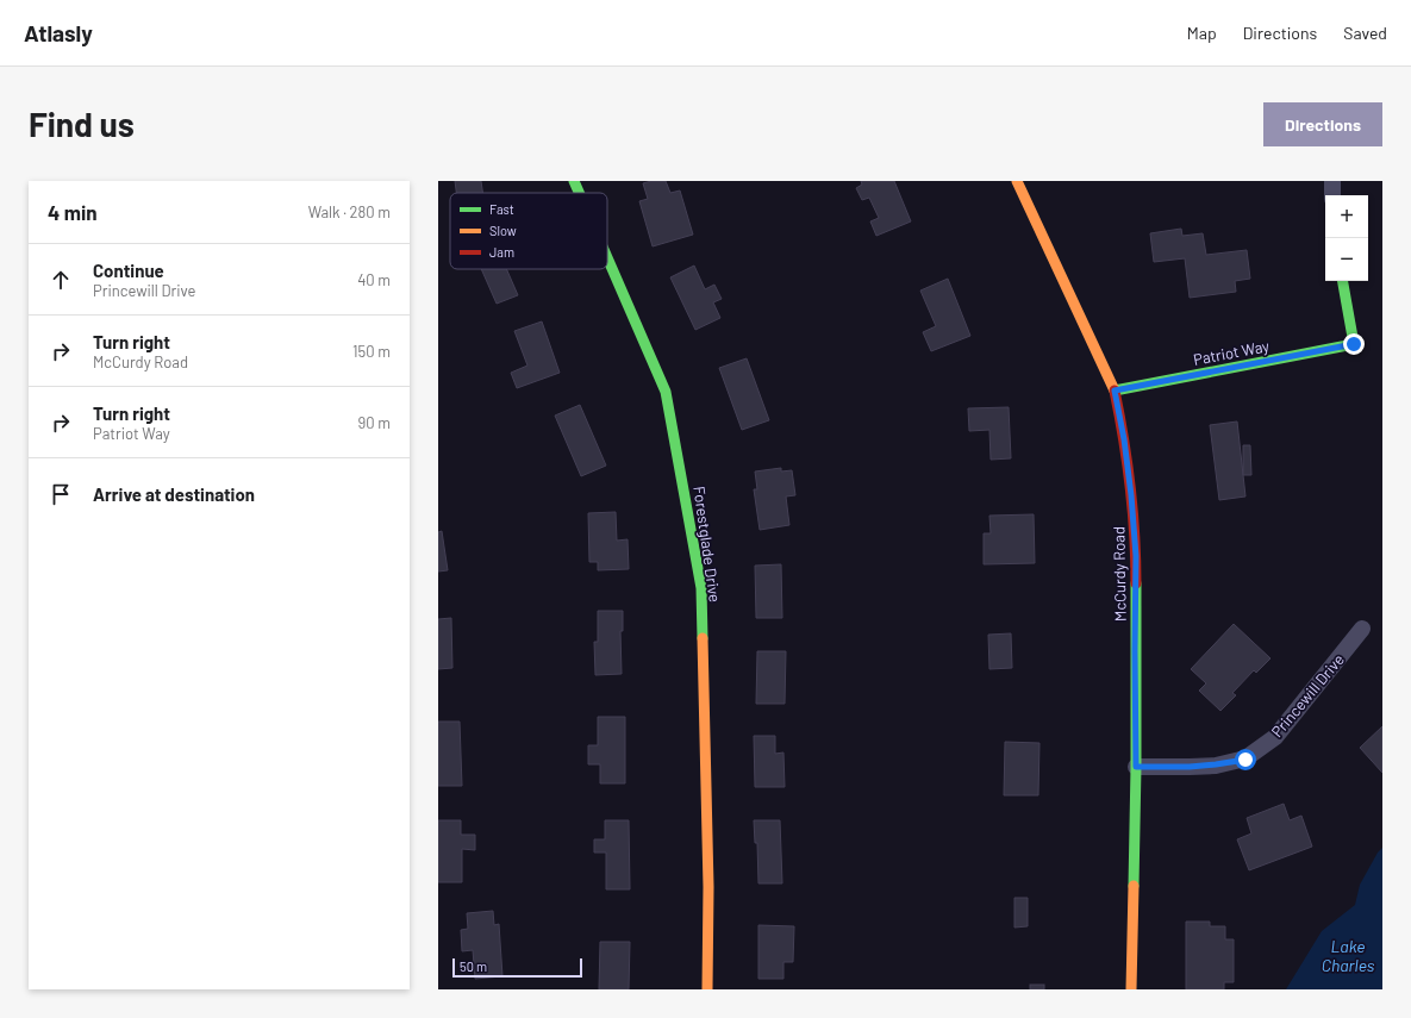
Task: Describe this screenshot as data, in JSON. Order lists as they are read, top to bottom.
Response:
{
  "streets": {
    "street": [
      "Patriot Way",
      "Forestglade Drive",
      "McCurdy Road",
      "Princewill Drive"
    ]
  },
  "crossings": [
    ["Patriot Way", "McCurdy Road"],
    ["McCurdy Road", "Princewill Drive"]
  ],
  "water": ["Lake Charles"],
  "legend": ["Fast", "Slow", "Jam"],
  "scale_bar": "50 m",
  "page": {
    "header": "Atlasly",
    "nav": ["Map", "Directions", "Saved"],
    "buttons": "Directions",
    "title": "Find us",
    "heading": ["4 min", "Walk · 280 m"],
    "map_buttons": ["+", "−"],
    "list": [
      ["Continue", "Princewill Drive", "40 m"],
      ["Turn right", "McCurdy Road", "150 m"],
      ["Turn right", "Patriot Way", "90 m"],
      "Arrive at destination"
    ],
    "scale": "50 m"
  }
}
